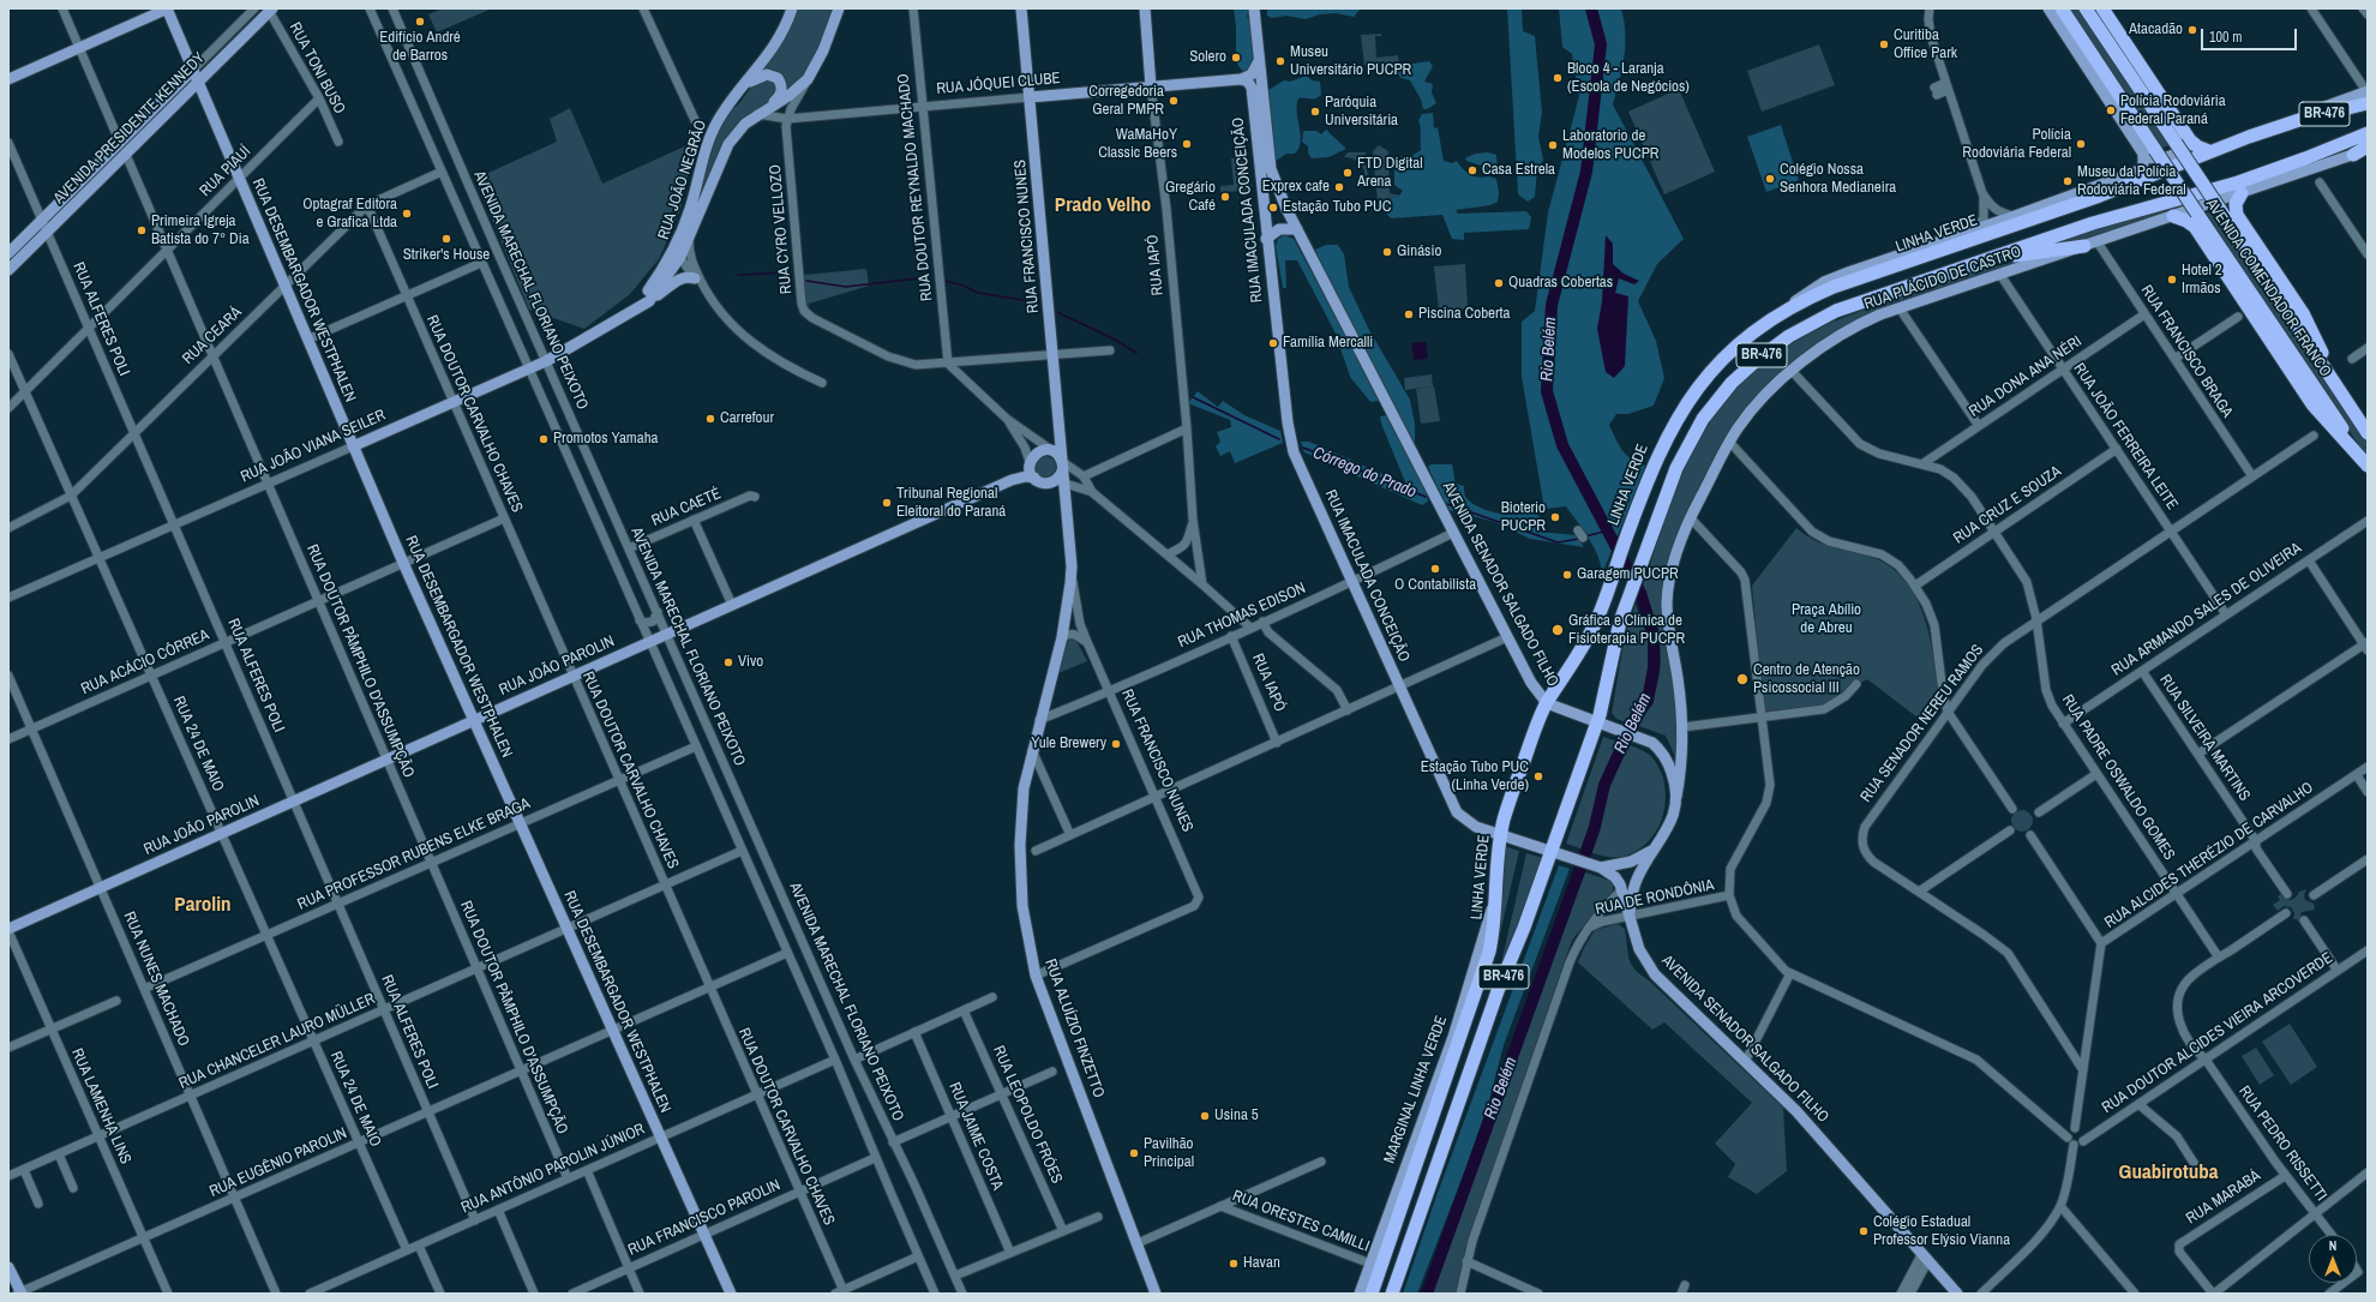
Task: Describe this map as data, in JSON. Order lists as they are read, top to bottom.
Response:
{
  "streets": {
    "highway": ["BR-476", "LINHA VERDE", "AVENIDA COMENDADOR FRANCO"],
    "main road": [
      "RUA JÓQUEI CLUBE",
      "AVENIDA PRESIDENTE KENNEDY",
      "RUA JOÃO NEGRÃO",
      "RUA IMACULADA CONCEIÇÃO",
      "RUA FRANCISCO NUNES",
      "RUA IAPÓ",
      "RUA PLÁCIDO DE CASTRO",
      "RUA DESEMBARGADOR WESTPHALEN",
      "RUA JOÃO VIANA SEILER",
      "AVENIDA SENADOR SALGADO FILHO",
      "RUA JOÃO PAROLIN",
      "RUA ALUÍZIO FINZETTO",
      "MARGINAL LINHA VERDE"
    ],
    "street": [
      "RUA TONI BUSO",
      "RUA PIAUÍ",
      "RUA DOUTOR REYNALDO MACHADO",
      "RUA CYRO VELLOZO",
      "AVENIDA MARECHAL FLORIANO PEIXOTO",
      "RUA ALFERES POLI",
      "RUA CEARÁ",
      "RUA FRANCISCO BRAGA",
      "RUA DONA ANA NÉRI",
      "RUA DOUTOR CARVALHO CHAVES",
      "RUA JOÃO FERREIRA LEITE",
      "RUA CRUZ E SOUZA",
      "RUA CAETÉ",
      "RUA ARMANDO SALES DE OLIVEIRA",
      "RUA THOMAS EDISON",
      "RUA DOUTOR PÂMPHILO D'ASSUMPÇÃO",
      "RUA ACÁCIO CÔRREA",
      "RUA SENADOR NEREU RAMOS",
      "RUA SILVEIRA MARTINS",
      "RUA 24 DE MAIO",
      "RUA PADRE OSWALDO GOMES",
      "RUA PROFESSOR RUBENS ELKE BRAGA",
      "RUA ALCIDES THERÉZIO DE CARVALHO",
      "RUA DE RONDÔNIA",
      "RUA NUNES MACHADO",
      "RUA DOUTOR ALCIDES VIEIRA ARCOVERDE",
      "RUA CHANCELER LAURO MÜLLER",
      "RUA LAMENHA LINS",
      "RUA LEOPOLDO FRÓES",
      "RUA JAIME COSTA",
      "RUA PEDRO RISSETTI",
      "RUA EUGÊNIO PAROLIN",
      "RUA ANTÔNIO PAROLIN JÚNIOR",
      "RUA MARABÁ",
      "RUA FRANCISCO PAROLIN",
      "RUA ORESTES CAMILLI"
    ]
  },
  "crossings": [
    ["RUA TONI BUSO", "AVENIDA PRESIDENTE KENNEDY"],
    ["RUA TONI BUSO", "RUA PIAUÍ"],
    ["RUA JÓQUEI CLUBE", "RUA DOUTOR REYNALDO MACHADO"],
    ["RUA JÓQUEI CLUBE", "RUA IMACULADA CONCEIÇÃO"],
    ["RUA JÓQUEI CLUBE", "RUA CYRO VELLOZO"],
    ["RUA JÓQUEI CLUBE", "RUA FRANCISCO NUNES"],
    ["RUA JÓQUEI CLUBE", "RUA IAPÓ"],
    ["BR-476", "RUA IMACULADA CONCEIÇÃO"],
    ["BR-476", "AVENIDA SENADOR SALGADO FILHO"],
    ["AVENIDA PRESIDENTE KENNEDY", "RUA DESEMBARGADOR WESTPHALEN"],
    ["AVENIDA PRESIDENTE KENNEDY", "RUA ALFERES POLI"],
    ["AVENIDA PRESIDENTE KENNEDY", "RUA DOUTOR PÂMPHILO D'ASSUMPÇÃO"],
    ["RUA PIAUÍ", "RUA DESEMBARGADOR WESTPHALEN"],
    ["RUA PIAUÍ", "RUA ALFERES POLI"],
    ["RUA PIAUÍ", "RUA DOUTOR PÂMPHILO D'ASSUMPÇÃO"],
    ["RUA PIAUÍ", "RUA 24 DE MAIO"],
    ["RUA JOÃO NEGRÃO", "RUA JOÃO VIANA SEILER"],
    ["RUA DOUTOR REYNALDO MACHADO", "RUA CYRO VELLOZO"],
    ["RUA IMACULADA CONCEIÇÃO", "LINHA VERDE"],
    ["RUA IMACULADA CONCEIÇÃO", "AVENIDA SENADOR SALGADO FILHO"],
    ["RUA IMACULADA CONCEIÇÃO", "RUA THOMAS EDISON"],
    ["RUA IMACULADA CONCEIÇÃO", "RUA DE RONDÔNIA"],
    ["LINHA VERDE", "AVENIDA SENADOR SALGADO FILHO"],
    ["LINHA VERDE", "MARGINAL LINHA VERDE"],
    ["RUA FRANCISCO NUNES", "RUA THOMAS EDISON"],
    ["RUA FRANCISCO NUNES", "RUA JOÃO PAROLIN"],
    ["RUA FRANCISCO NUNES", "RUA ALUÍZIO FINZETTO"],
    ["RUA IAPÓ", "RUA THOMAS EDISON"],
    ["RUA PLÁCIDO DE CASTRO", "RUA FRANCISCO BRAGA"],
    ["RUA PLÁCIDO DE CASTRO", "RUA JOÃO FERREIRA LEITE"],
    ["RUA PLÁCIDO DE CASTRO", "AVENIDA SENADOR SALGADO FILHO"],
    ["RUA PLÁCIDO DE CASTRO", "RUA PADRE OSWALDO GOMES"],
    ["RUA DESEMBARGADOR WESTPHALEN", "RUA CEARÁ"],
    ["RUA DESEMBARGADOR WESTPHALEN", "RUA JOÃO VIANA SEILER"],
    ["RUA DESEMBARGADOR WESTPHALEN", "RUA ACÁCIO CÔRREA"],
    ["RUA DESEMBARGADOR WESTPHALEN", "RUA JOÃO PAROLIN"],
    ["RUA DESEMBARGADOR WESTPHALEN", "RUA PROFESSOR RUBENS ELKE BRAGA"],
    ["RUA DESEMBARGADOR WESTPHALEN", "RUA CHANCELER LAURO MÜLLER"],
    ["RUA DESEMBARGADOR WESTPHALEN", "RUA EUGÊNIO PAROLIN"],
    ["RUA DESEMBARGADOR WESTPHALEN", "RUA ANTÔNIO PAROLIN JÚNIOR"],
    ["RUA DESEMBARGADOR WESTPHALEN", "RUA FRANCISCO PAROLIN"],
    ["AVENIDA MARECHAL FLORIANO PEIXOTO", "RUA CEARÁ"],
    ["AVENIDA MARECHAL FLORIANO PEIXOTO", "RUA JOÃO VIANA SEILER"],
    ["AVENIDA MARECHAL FLORIANO PEIXOTO", "RUA CAETÉ"],
    ["AVENIDA MARECHAL FLORIANO PEIXOTO", "RUA JOÃO PAROLIN"],
    ["AVENIDA MARECHAL FLORIANO PEIXOTO", "RUA PROFESSOR RUBENS ELKE BRAGA"],
    ["AVENIDA MARECHAL FLORIANO PEIXOTO", "RUA CHANCELER LAURO MÜLLER"],
    ["AVENIDA MARECHAL FLORIANO PEIXOTO", "RUA EUGÊNIO PAROLIN"],
    ["AVENIDA MARECHAL FLORIANO PEIXOTO", "RUA ANTÔNIO PAROLIN JÚNIOR"],
    ["AVENIDA MARECHAL FLORIANO PEIXOTO", "RUA FRANCISCO PAROLIN"],
    ["RUA ALFERES POLI", "RUA CEARÁ"],
    ["RUA ALFERES POLI", "RUA JOÃO VIANA SEILER"],
    ["RUA ALFERES POLI", "RUA ACÁCIO CÔRREA"],
    ["RUA ALFERES POLI", "RUA JOÃO PAROLIN"],
    ["RUA ALFERES POLI", "RUA PROFESSOR RUBENS ELKE BRAGA"],
    ["RUA ALFERES POLI", "RUA CHANCELER LAURO MÜLLER"],
    ["RUA ALFERES POLI", "RUA EUGÊNIO PAROLIN"],
    ["RUA ALFERES POLI", "RUA ANTÔNIO PAROLIN JÚNIOR"],
    ["RUA CEARÁ", "RUA DOUTOR CARVALHO CHAVES"],
    ["RUA CEARÁ", "RUA 24 DE MAIO"],
    ["RUA FRANCISCO BRAGA", "RUA DONA ANA NÉRI"],
    ["RUA FRANCISCO BRAGA", "RUA SENADOR NEREU RAMOS"],
    ["RUA DONA ANA NÉRI", "RUA JOÃO FERREIRA LEITE"],
    ["RUA DONA ANA NÉRI", "RUA PADRE OSWALDO GOMES"],
    ["RUA DOUTOR CARVALHO CHAVES", "RUA JOÃO VIANA SEILER"],
    ["RUA DOUTOR CARVALHO CHAVES", "RUA ACÁCIO CÔRREA"],
    ["RUA DOUTOR CARVALHO CHAVES", "RUA JOÃO PAROLIN"],
    ["RUA DOUTOR CARVALHO CHAVES", "RUA PROFESSOR RUBENS ELKE BRAGA"],
    ["RUA DOUTOR CARVALHO CHAVES", "RUA CHANCELER LAURO MÜLLER"],
    ["RUA DOUTOR CARVALHO CHAVES", "RUA EUGÊNIO PAROLIN"],
    ["RUA DOUTOR CARVALHO CHAVES", "RUA ANTÔNIO PAROLIN JÚNIOR"],
    ["RUA DOUTOR CARVALHO CHAVES", "RUA FRANCISCO PAROLIN"],
    ["RUA JOÃO FERREIRA LEITE", "RUA CRUZ E SOUZA"],
    ["RUA JOÃO FERREIRA LEITE", "RUA ARMANDO SALES DE OLIVEIRA"],
    ["RUA JOÃO FERREIRA LEITE", "RUA SENADOR NEREU RAMOS"],
    ["RUA JOÃO VIANA SEILER", "RUA DOUTOR PÂMPHILO D'ASSUMPÇÃO"],
    ["RUA JOÃO VIANA SEILER", "RUA 24 DE MAIO"],
    ["RUA CRUZ E SOUZA", "RUA PADRE OSWALDO GOMES"],
    ["AVENIDA SENADOR SALGADO FILHO", "RUA THOMAS EDISON"],
    ["AVENIDA SENADOR SALGADO FILHO", "RUA DE RONDÔNIA"],
    ["RUA ARMANDO SALES DE OLIVEIRA", "RUA SILVEIRA MARTINS"],
    ["RUA ARMANDO SALES DE OLIVEIRA", "RUA PADRE OSWALDO GOMES"],
    ["RUA THOMAS EDISON", "RUA ALUÍZIO FINZETTO"],
    ["RUA DOUTOR PÂMPHILO D'ASSUMPÇÃO", "RUA ACÁCIO CÔRREA"],
    ["RUA DOUTOR PÂMPHILO D'ASSUMPÇÃO", "RUA JOÃO PAROLIN"],
    ["RUA DOUTOR PÂMPHILO D'ASSUMPÇÃO", "RUA PROFESSOR RUBENS ELKE BRAGA"],
    ["RUA DOUTOR PÂMPHILO D'ASSUMPÇÃO", "RUA CHANCELER LAURO MÜLLER"],
    ["RUA DOUTOR PÂMPHILO D'ASSUMPÇÃO", "RUA EUGÊNIO PAROLIN"],
    ["RUA DOUTOR PÂMPHILO D'ASSUMPÇÃO", "RUA ANTÔNIO PAROLIN JÚNIOR"],
    ["RUA ACÁCIO CÔRREA", "RUA 24 DE MAIO"],
    ["RUA ACÁCIO CÔRREA", "RUA NUNES MACHADO"],
    ["RUA JOÃO PAROLIN", "RUA 24 DE MAIO"],
    ["RUA JOÃO PAROLIN", "RUA NUNES MACHADO"],
    ["RUA JOÃO PAROLIN", "RUA LAMENHA LINS"],
    ["RUA SENADOR NEREU RAMOS", "RUA PADRE OSWALDO GOMES"],
    ["RUA SENADOR NEREU RAMOS", "RUA ALCIDES THERÉZIO DE CARVALHO"],
    ["RUA SILVEIRA MARTINS", "RUA ALCIDES THERÉZIO DE CARVALHO"],
    ["RUA 24 DE MAIO", "RUA PROFESSOR RUBENS ELKE BRAGA"],
    ["RUA 24 DE MAIO", "RUA CHANCELER LAURO MÜLLER"],
    ["RUA 24 DE MAIO", "RUA EUGÊNIO PAROLIN"],
    ["RUA 24 DE MAIO", "RUA ANTÔNIO PAROLIN JÚNIOR"],
    ["RUA PADRE OSWALDO GOMES", "RUA ALCIDES THERÉZIO DE CARVALHO"],
    ["RUA PADRE OSWALDO GOMES", "RUA PEDRO RISSETTI"],
    ["RUA PROFESSOR RUBENS ELKE BRAGA", "RUA NUNES MACHADO"],
    ["RUA ALCIDES THERÉZIO DE CARVALHO", "RUA DOUTOR ALCIDES VIEIRA ARCOVERDE"],
    ["RUA NUNES MACHADO", "RUA CHANCELER LAURO MÜLLER"],
    ["RUA NUNES MACHADO", "RUA EUGÊNIO PAROLIN"],
    ["RUA DOUTOR ALCIDES VIEIRA ARCOVERDE", "RUA PEDRO RISSETTI"],
    ["RUA CHANCELER LAURO MÜLLER", "RUA LAMENHA LINS"],
    ["MARGINAL LINHA VERDE", "RUA ORESTES CAMILLI"],
    ["RUA LAMENHA LINS", "RUA EUGÊNIO PAROLIN"],
    ["RUA PEDRO RISSETTI", "RUA MARABÁ"]
  ],
  "districts": ["Prado Velho", "Parolin", "Guabirotuba"],
  "water": ["Rio Belém", "Córrego do Prado"],
  "parks": ["Praça Abílio de Abreu"],
  "places": [
    "Edifício André de Barros",
    "Atacadão",
    "Curitiba Office Park",
    "Solero",
    "Museu Universitário PUCPR",
    "Bloco 4 - Laranja (Escola de Negócios)",
    "Corregedoria Geral PMPR",
    "Polícia Rodoviária Federal Paraná",
    "Paróquia Universitária",
    "WaMaHoY Classic Beers",
    "Polícia Rodoviária Federal",
    "Laboratorio de Modelos PUCPR",
    "Casa Estrela",
    "FTD Digital Arena",
    "Colégio Nossa Senhora Medianeira",
    "Museu da Polícia Rodoviária Federal",
    "Exprex cafe",
    "Gregário Café",
    "Estação Tubo PUC",
    "Optagraf Editora e Grafica Ltda",
    "Primeira Igreja Batista do 7° Dia",
    "Striker's House",
    "Ginásio",
    "Hotel 2 Irmãos",
    "Quadras Cobertas",
    "Piscina Coberta",
    "Família Mercalli",
    "Carrefour",
    "Promotos Yamaha",
    "Tribunal Regional Eleitoral do Paraná",
    "Bioterio PUCPR",
    "O Contabilista",
    "Garagem PUCPR",
    "Gráfica e Clínica de Fisioterapia PUCPR",
    "Vivo",
    "Centro de Atenção Psicossocial III",
    "Yule Brewery",
    "Estação Tubo PUC (Linha Verde)",
    "Usina 5",
    "Pavilhão Principal",
    "Colégio Estadual Professor Elýsio Vianna",
    "Havan"
  ],
  "scale_bar": "100 m",
  "north": "top"
}
